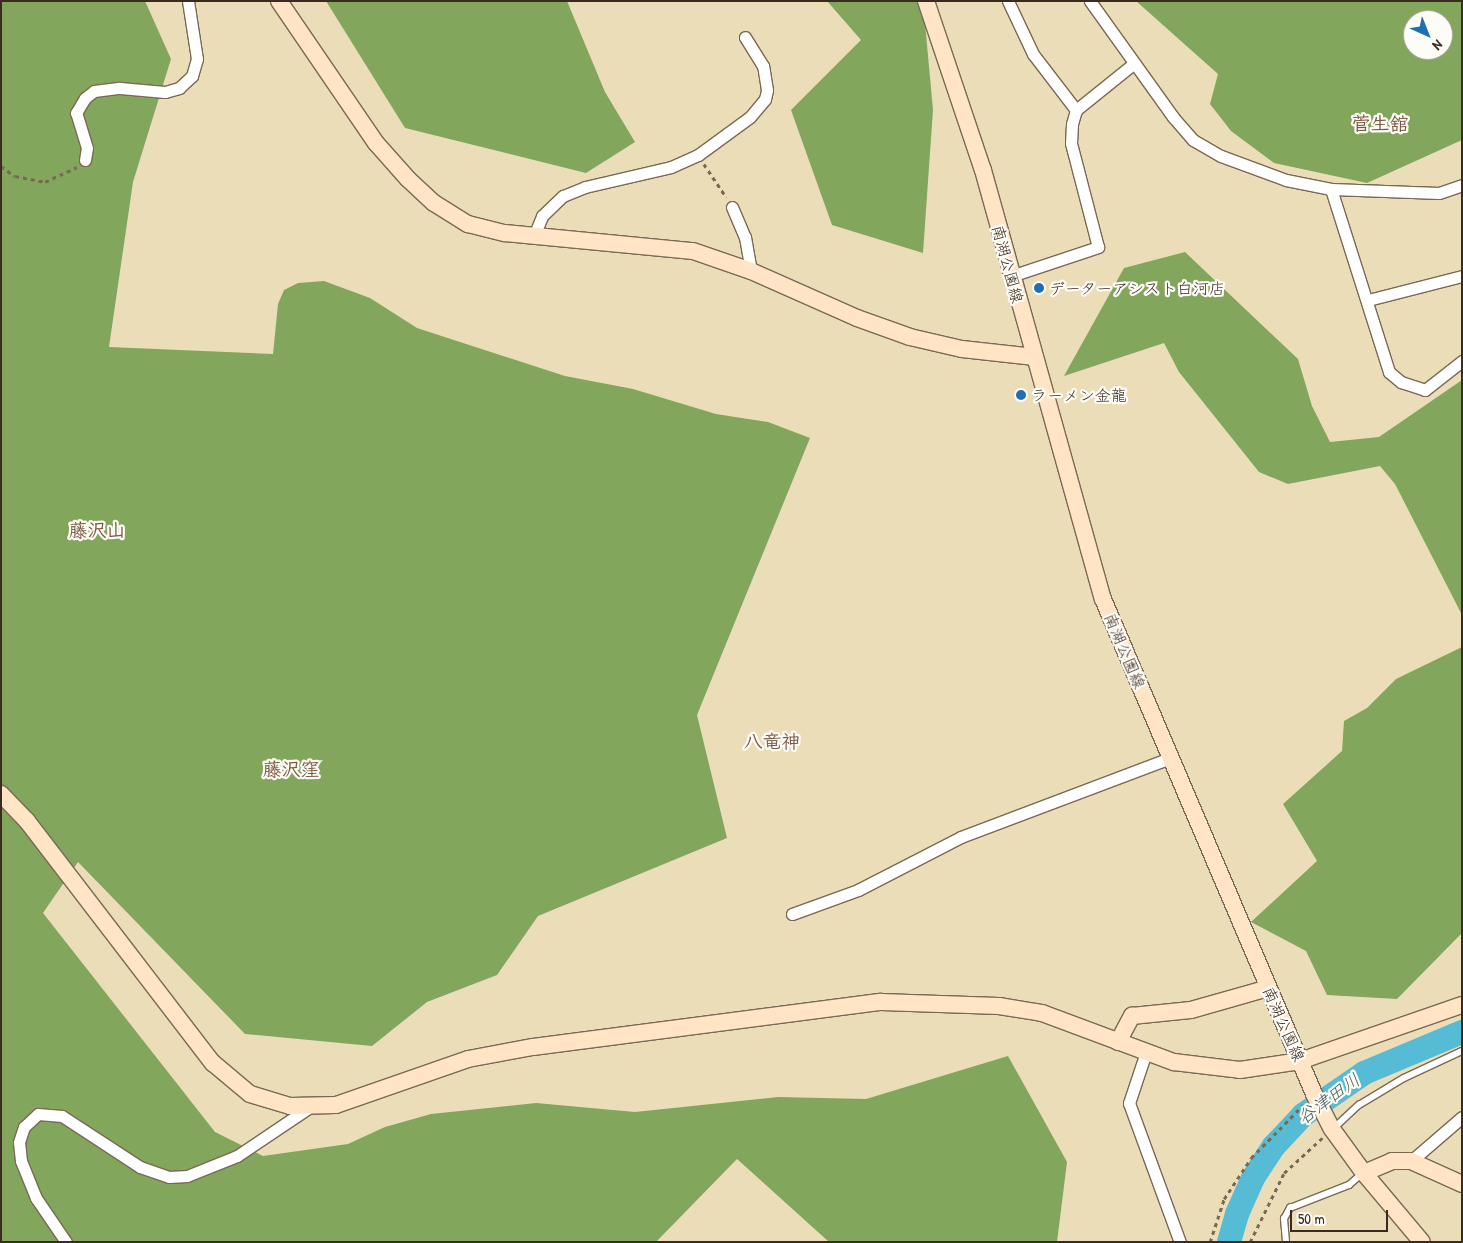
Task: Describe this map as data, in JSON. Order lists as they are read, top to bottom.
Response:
{
  "streets": {
    "street": ["南湖公園線"]
  },
  "districts": [
    "菅生舘",
    "藤沢山",
    "八竜神",
    "藤沢窪"
  ],
  "water": ["谷津田川"],
  "places": ["データーアシスト白河店", "ラーメン金龍"],
  "scale_bar": "50 m",
  "north": "bottom right"
}
